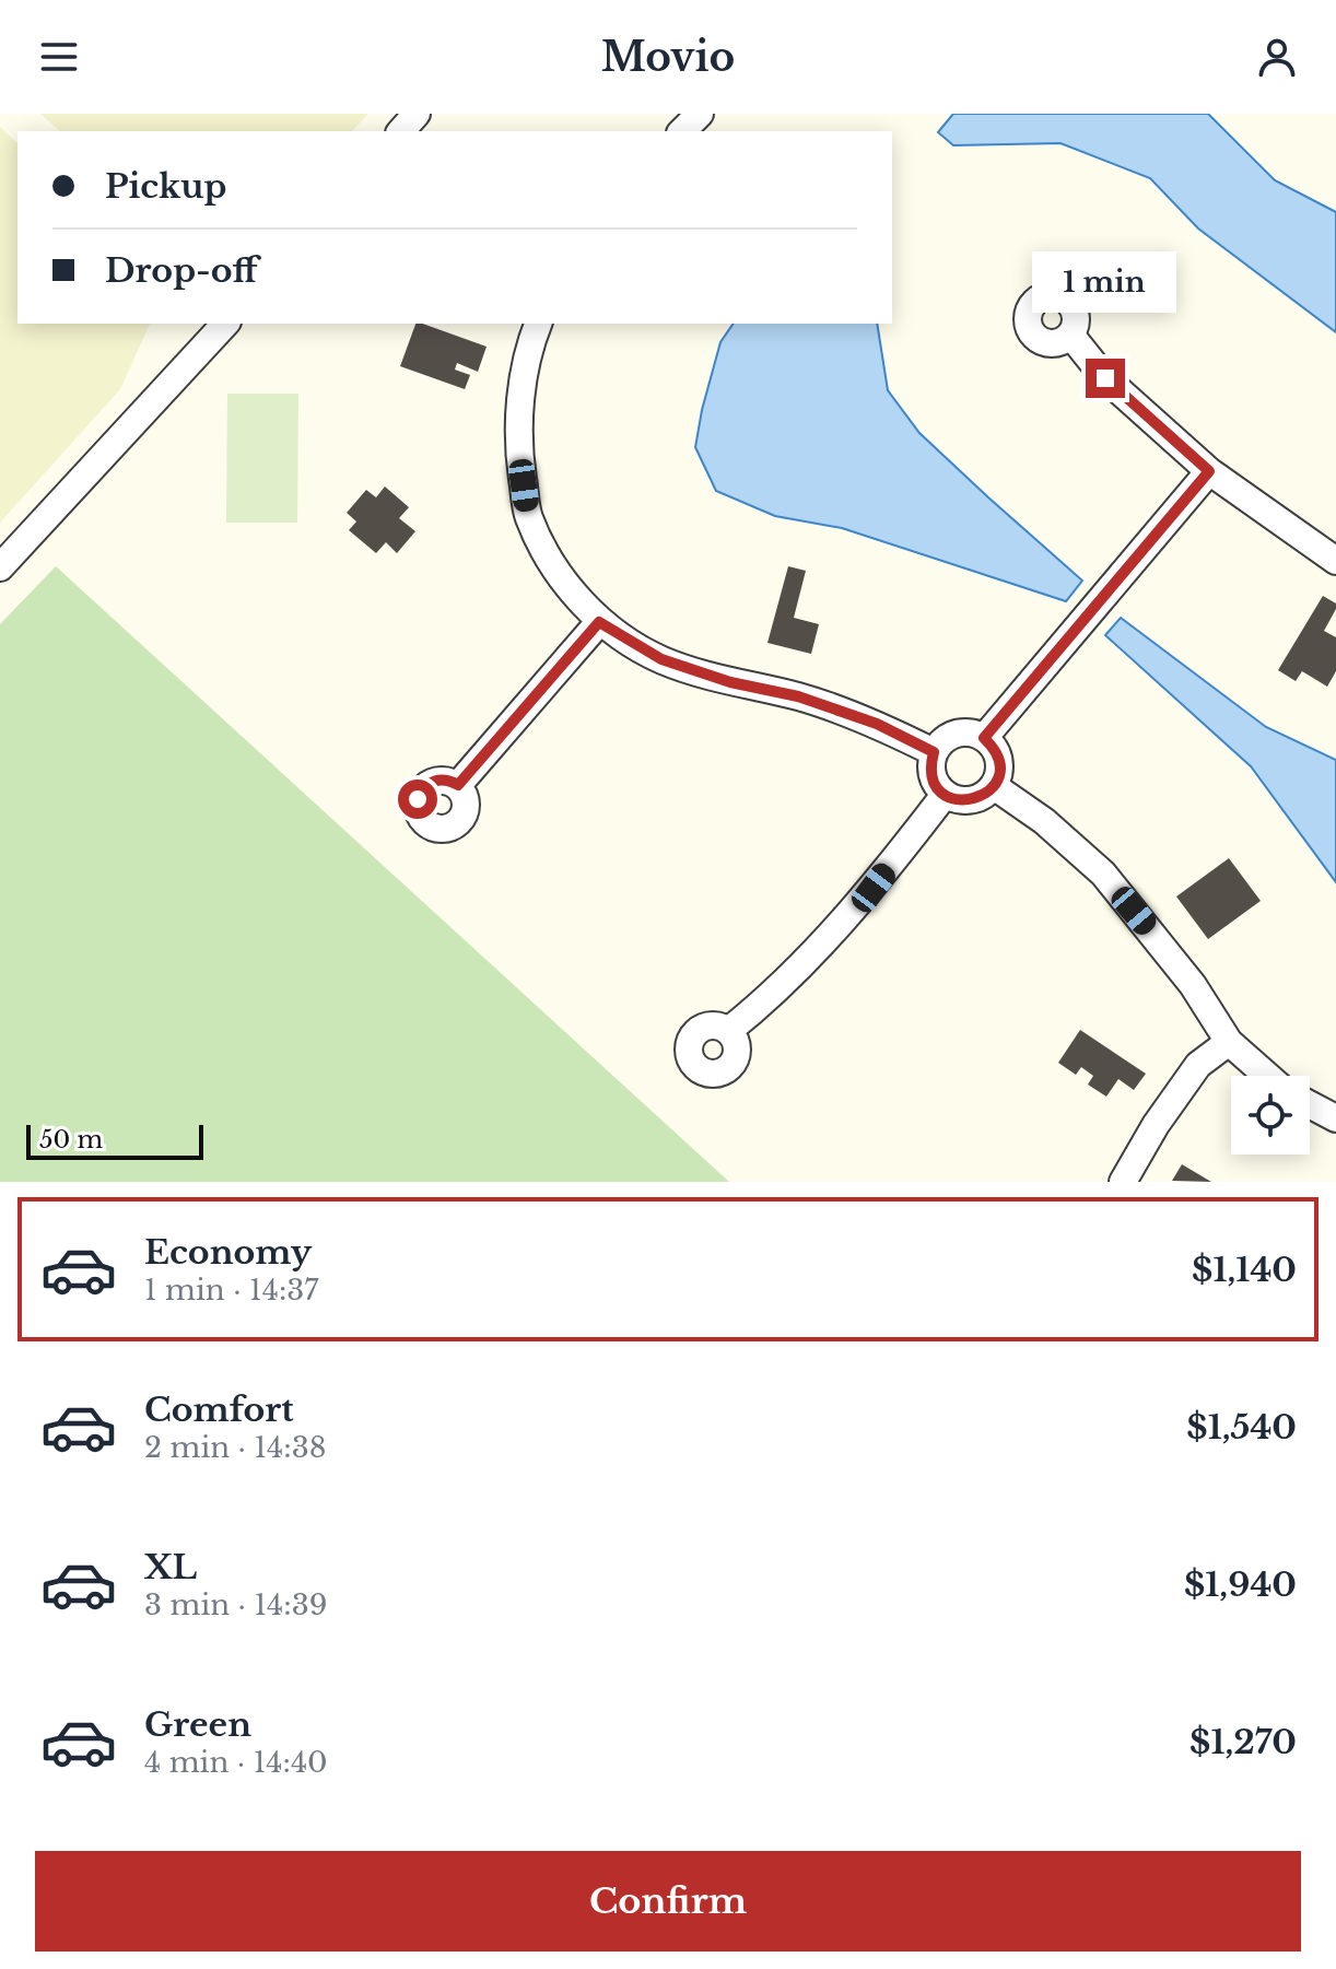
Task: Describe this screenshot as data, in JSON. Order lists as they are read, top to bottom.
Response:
{
  "scale_bar": "50 m",
  "page": {
    "header": "Movio",
    "banner": ["Pickup", "Drop-off"],
    "bubble": "1 min",
    "scale": "50 m",
    "list": [
      {
        "name": "Economy",
        "note": "1 min · 14:37",
        "value": "$1,140"
      },
      {
        "name": "Comfort",
        "note": "2 min · 14:38",
        "value": "$1,540"
      },
      {
        "name": "XL",
        "note": "3 min · 14:39",
        "value": "$1,940"
      },
      {
        "name": "Green",
        "note": "4 min · 14:40",
        "value": "$1,270"
      }
    ],
    "buttons": "Confirm"
  }
}
